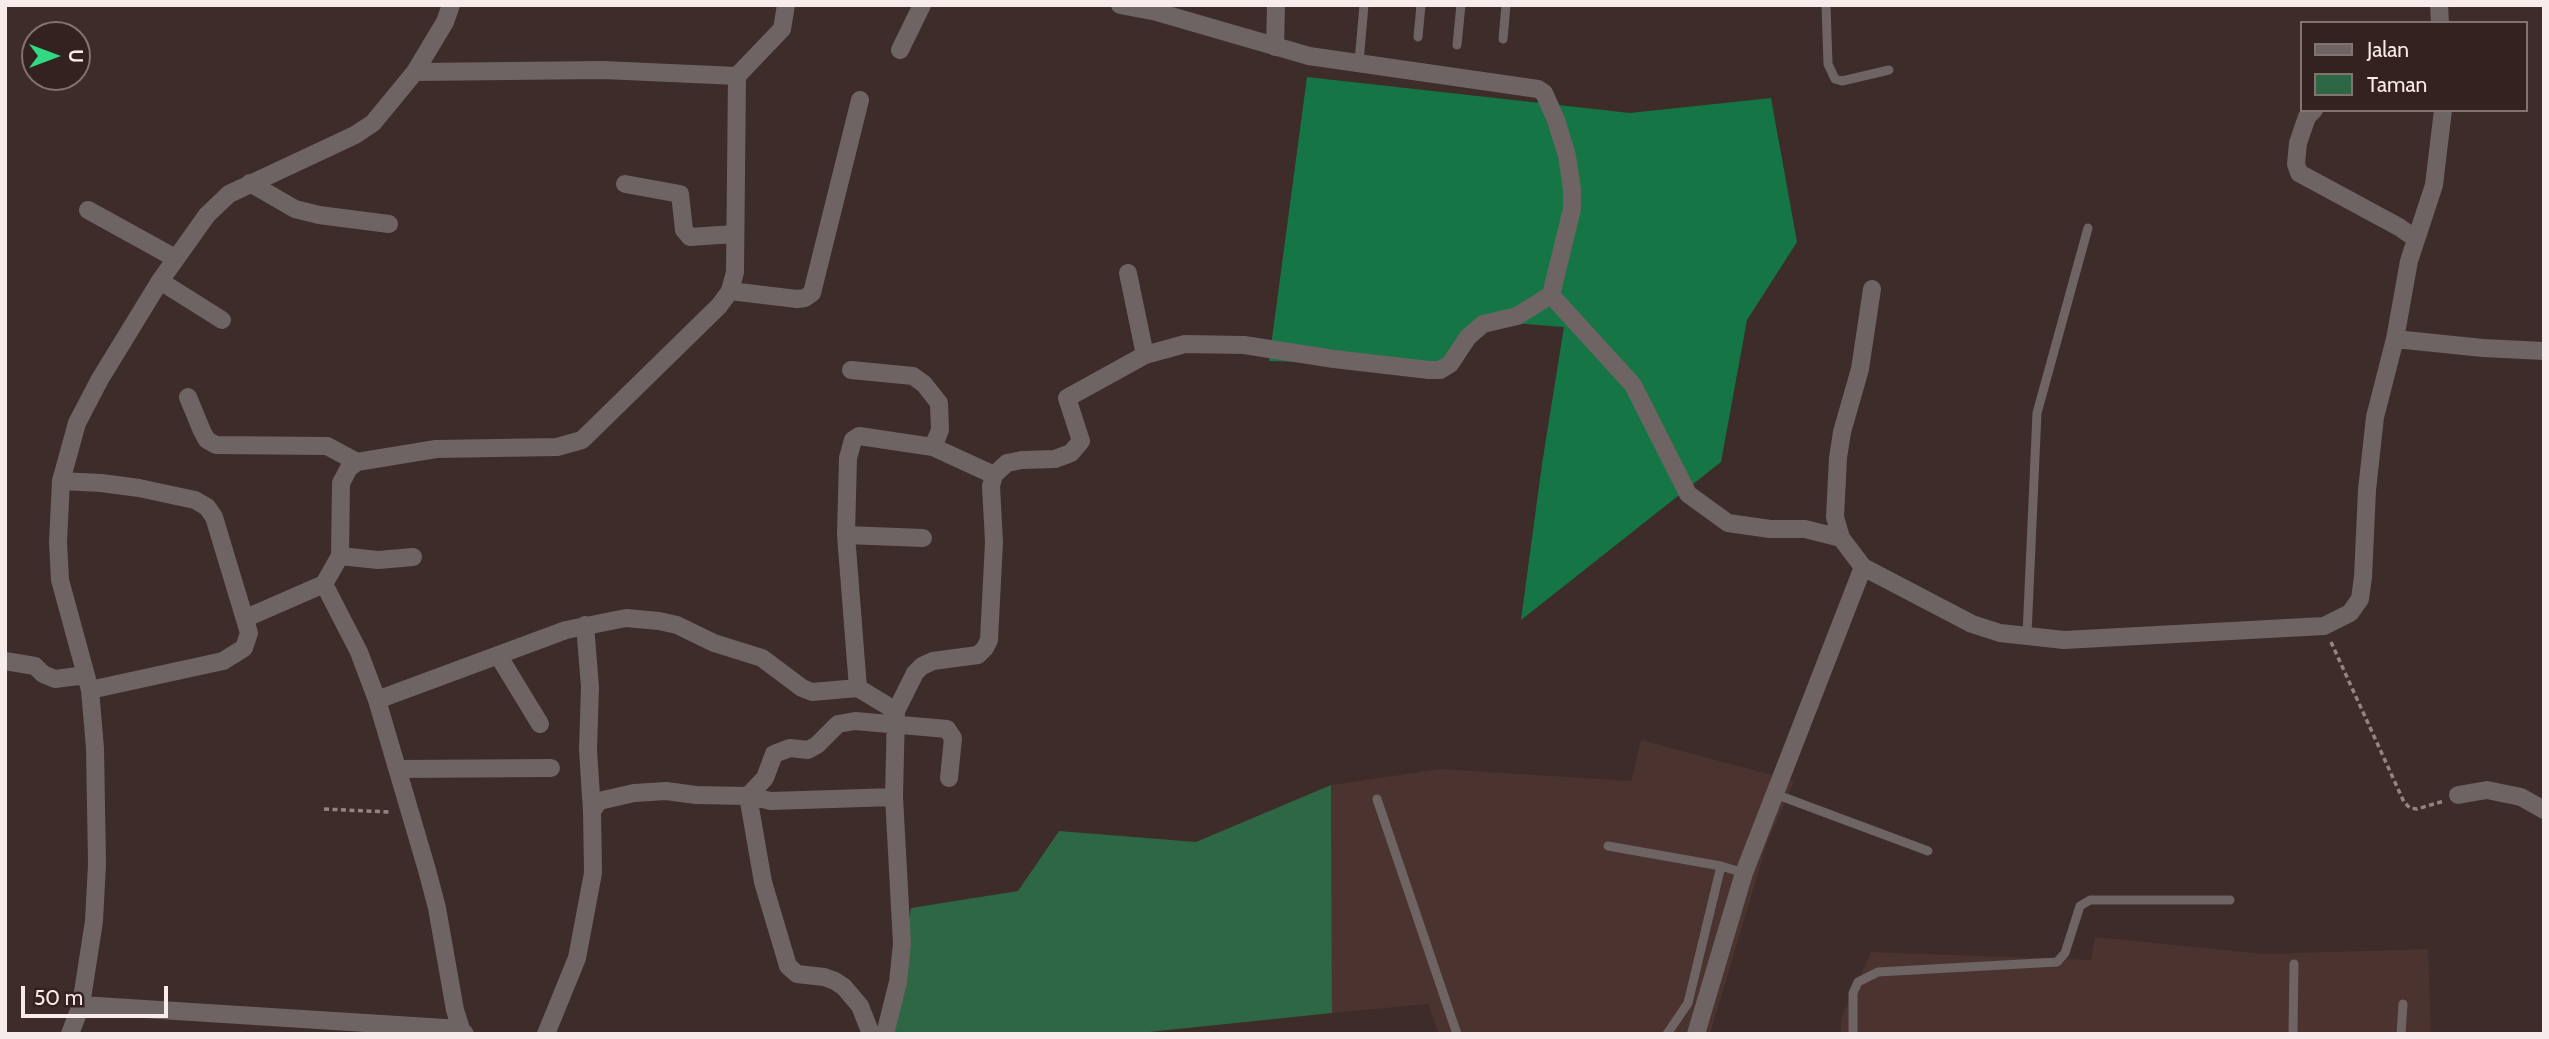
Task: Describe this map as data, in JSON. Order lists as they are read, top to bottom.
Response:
{
  "legend": ["Jalan", "Taman"],
  "scale_bar": "50 m",
  "north": "right"
}
